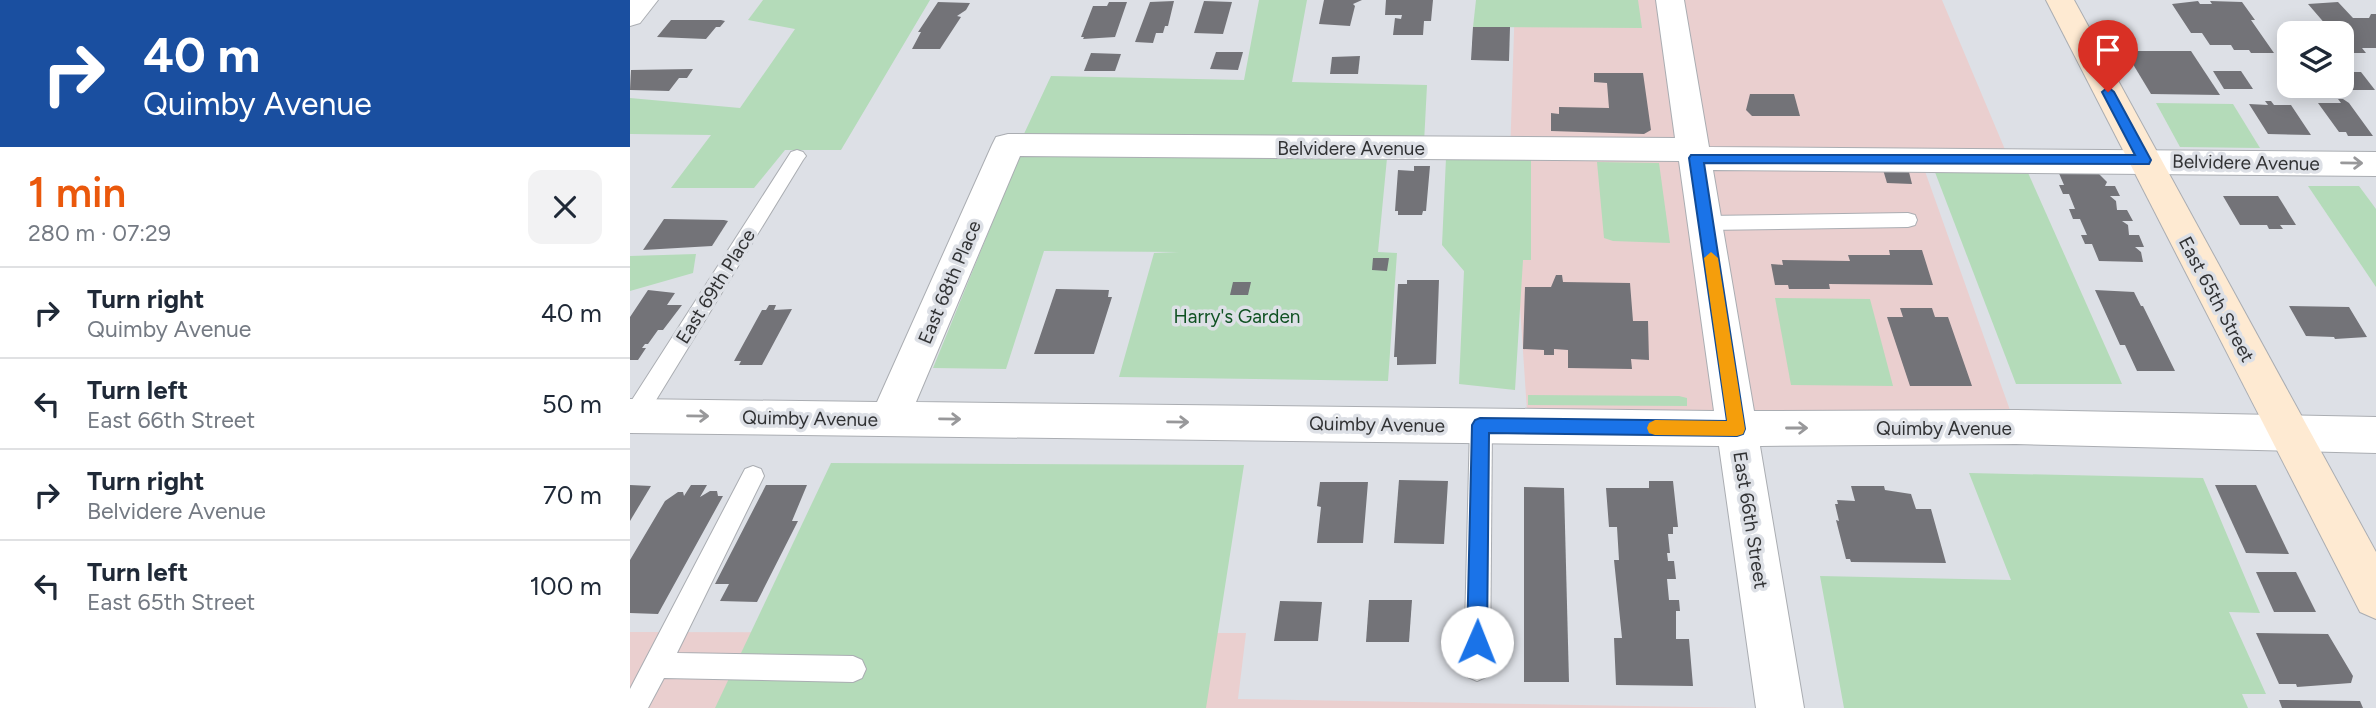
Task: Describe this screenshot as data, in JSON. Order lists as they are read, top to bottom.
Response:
{
  "streets": {
    "street": [
      "Belvidere Avenue",
      "East 68th Place",
      "East 65th Street",
      "Quimby Avenue",
      "East 66th Street"
    ],
    "lane": ["East 69th Place"]
  },
  "crossings": [
    ["Belvidere Avenue", "East 68th Place"],
    ["Belvidere Avenue", "East 65th Street"],
    ["Belvidere Avenue", "East 66th Street"],
    ["East 68th Place", "Quimby Avenue"],
    ["East 69th Place", "Quimby Avenue"],
    ["East 65th Street", "Quimby Avenue"],
    ["Quimby Avenue", "East 66th Street"]
  ],
  "one_way": ["Quimby Avenue"],
  "parks": ["Harry's Garden"],
  "page": {
    "turn": ["40 m", "Quimby Avenue"],
    "heading": ["1 min", "280 m · 07:29"],
    "list": [
      {
        "name": "Turn right",
        "note": "Quimby Avenue",
        "value": "40 m"
      },
      {
        "name": "Turn left",
        "note": "East 66th Street",
        "value": "50 m"
      },
      {
        "name": "Turn right",
        "note": "Belvidere Avenue",
        "value": "70 m"
      },
      {
        "name": "Turn left",
        "note": "East 65th Street",
        "value": "100 m"
      }
    ]
  }
}
